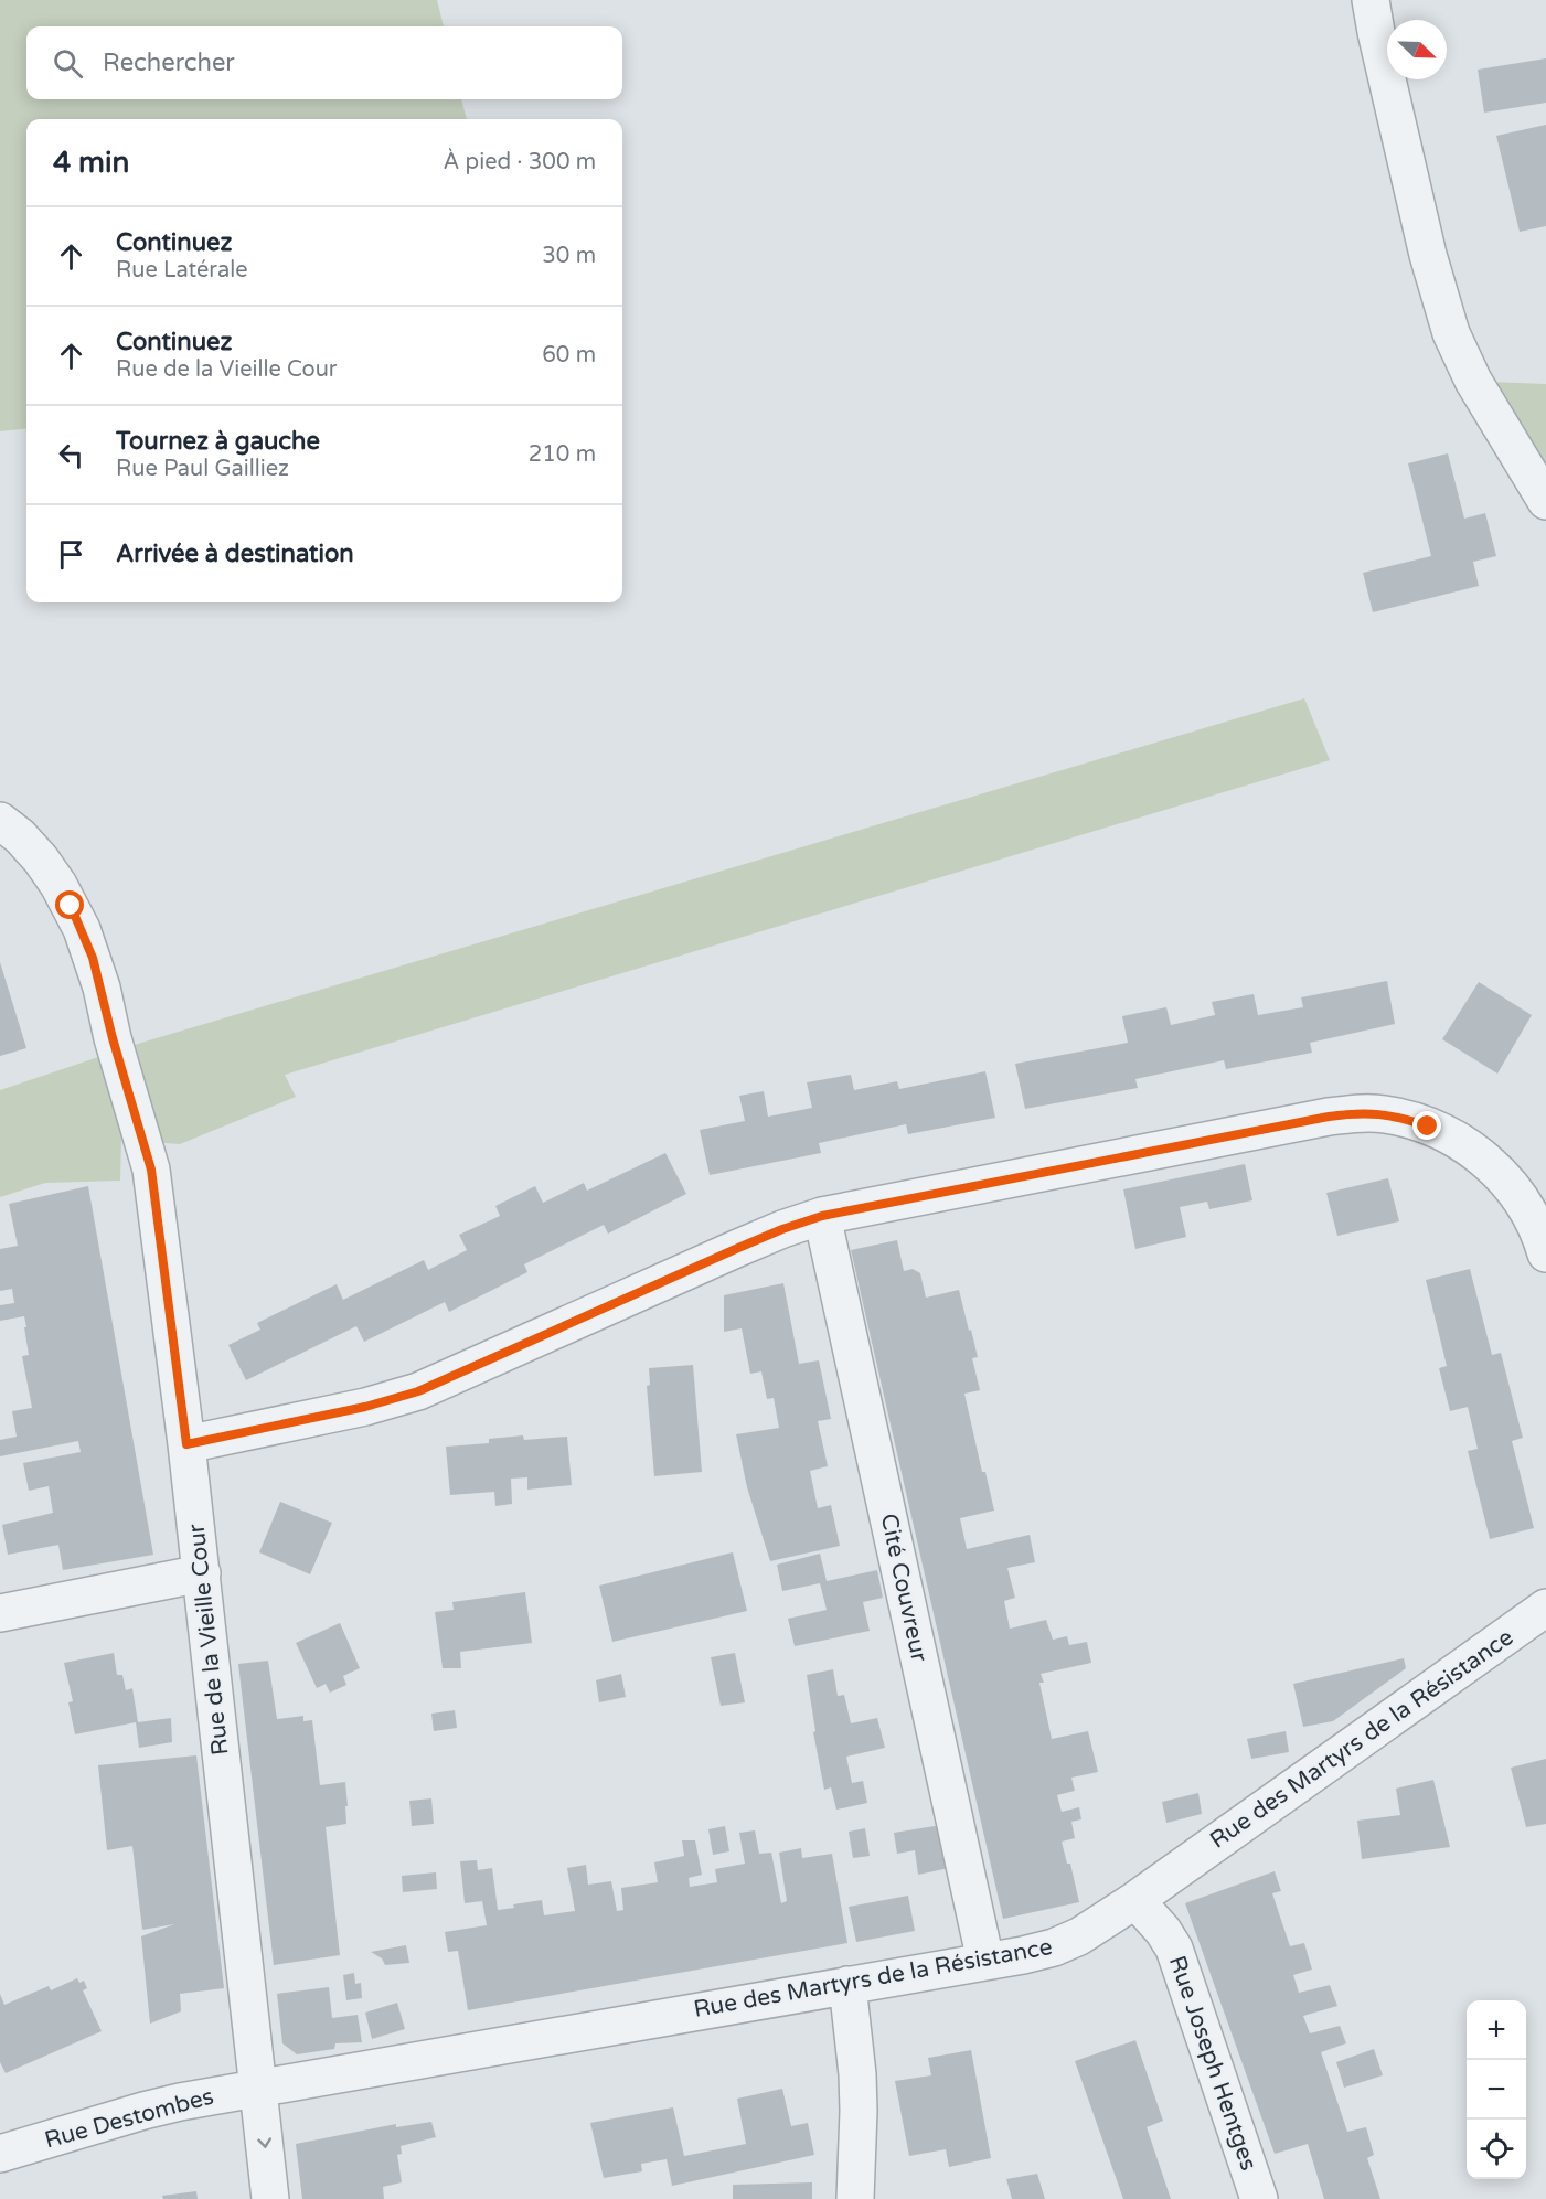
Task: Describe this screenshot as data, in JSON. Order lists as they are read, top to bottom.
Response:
{
  "streets": {
    "street": [
      "Cité Couvreur",
      "Rue de la Vieille Cour",
      "Rue des Martyrs de la Résistance",
      "Rue Joseph Hentges",
      "Rue Destombes"
    ]
  },
  "crossings": [
    ["Cité Couvreur", "Rue des Martyrs de la Résistance"],
    ["Rue de la Vieille Cour", "Rue des Martyrs de la Résistance"],
    ["Rue de la Vieille Cour", "Rue Destombes"],
    ["Rue des Martyrs de la Résistance", "Rue Joseph Hentges"],
    ["Rue des Martyrs de la Résistance", "Rue Destombes"]
  ],
  "north": "bottom right",
  "page": {
    "search": "Rechercher",
    "heading": ["4 min", "À pied · 300 m"],
    "list": [
      ["Continuez", "Rue Latérale", "30 m"],
      ["Continuez", "Rue de la Vieille Cour", "60 m"],
      ["Tournez à gauche", "Rue Paul Gailliez", "210 m"],
      "Arrivée à destination"
    ],
    "map_buttons": ["+", "−"]
  }
}
